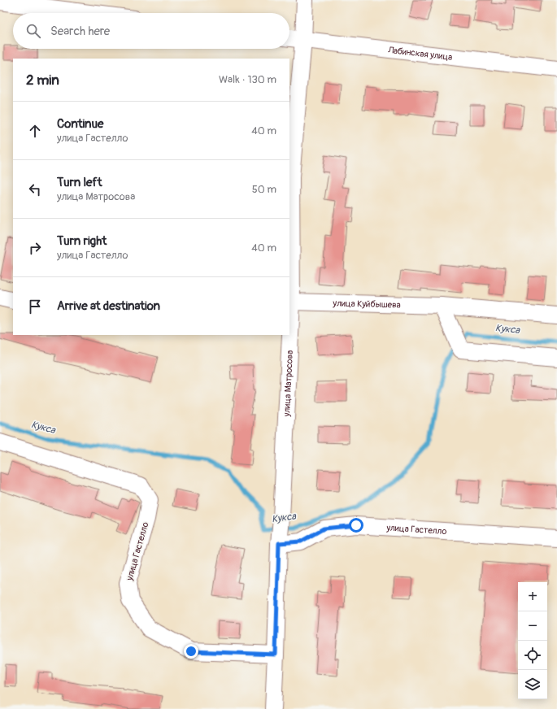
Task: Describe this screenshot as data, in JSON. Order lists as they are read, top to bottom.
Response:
{
  "streets": {
    "street": [
      "Лабинская улица",
      "улица Куйбышева",
      "улица Матросова",
      "улица Гастелло"
    ]
  },
  "crossings": [
    ["Лабинская улица", "улица Матросова"],
    ["улица Куйбышева", "улица Матросова"],
    ["улица Матросова", "улица Гастелло"]
  ],
  "water": ["Кукса"],
  "page": {
    "search": "Search here",
    "heading": ["2 min", "Walk · 130 m"],
    "list": [
      ["Continue", "улица Гастелло", "40 m"],
      ["Turn left", "улица Матросова", "50 m"],
      ["Turn right", "улица Гастелло", "40 m"],
      "Arrive at destination"
    ],
    "map_buttons": ["+", "−"]
  }
}
